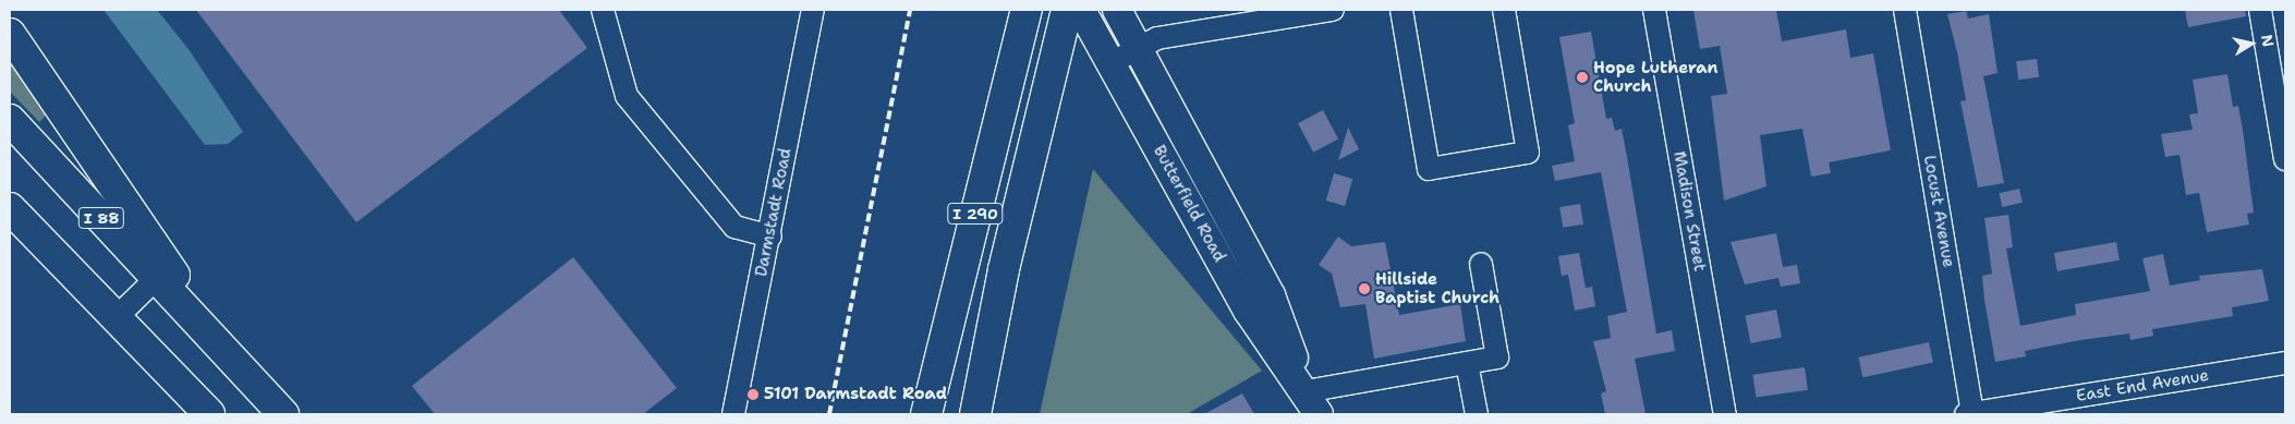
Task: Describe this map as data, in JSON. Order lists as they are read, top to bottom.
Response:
{
  "streets": {
    "highway": ["I 290", "I 88"],
    "main road": ["Butterfield Road"],
    "street": [
      "Madison Street",
      "Locust Avenue",
      "Darmstadt Road",
      "East End Avenue"
    ]
  },
  "crossings": [
    ["Locust Avenue", "East End Avenue"]
  ],
  "places": ["Hope Lutheran Church", "Hillside Baptist Church", "5101 Darmstadt Road"],
  "north": "right"
}
